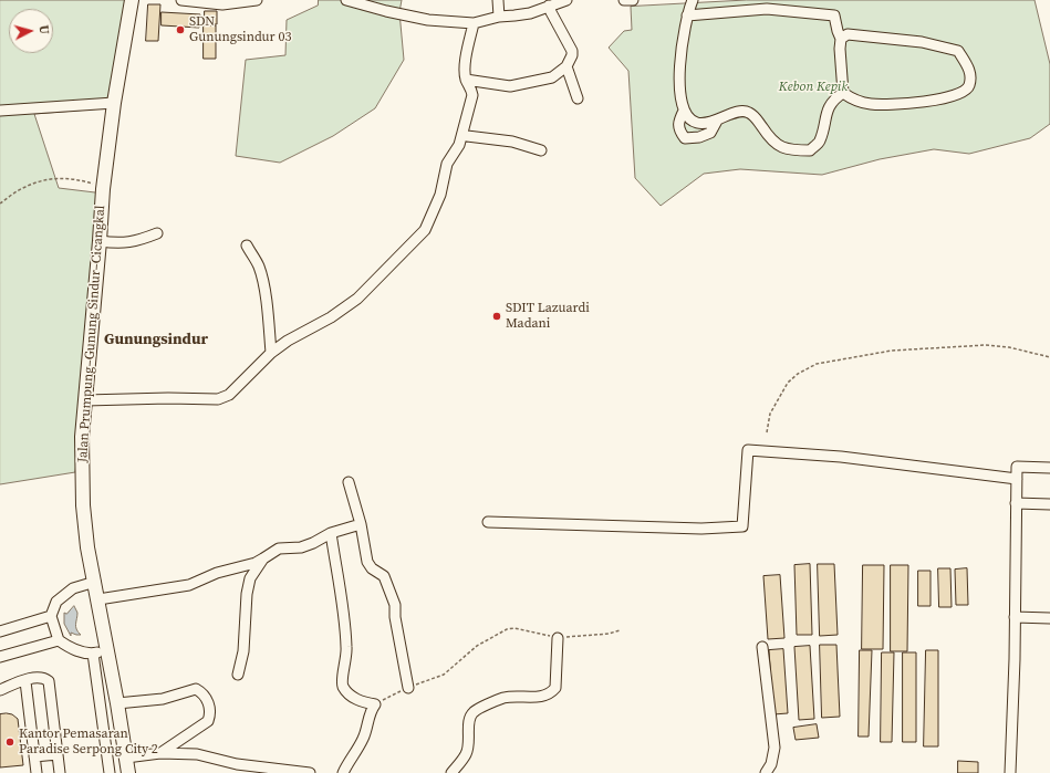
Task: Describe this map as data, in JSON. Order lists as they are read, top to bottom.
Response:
{
  "streets": {
    "main road": ["Jalan Prumpung–Gunung Sindur–Cicangkal"]
  },
  "districts": ["Gunungsindur"],
  "parks": ["Kebon Kepik"],
  "places": ["SDN Gunungsindur 03", "SDIT Lazuardi Madani", "Kantor Pemasaran Paradise Serpong City 2"],
  "north": "right"
}
